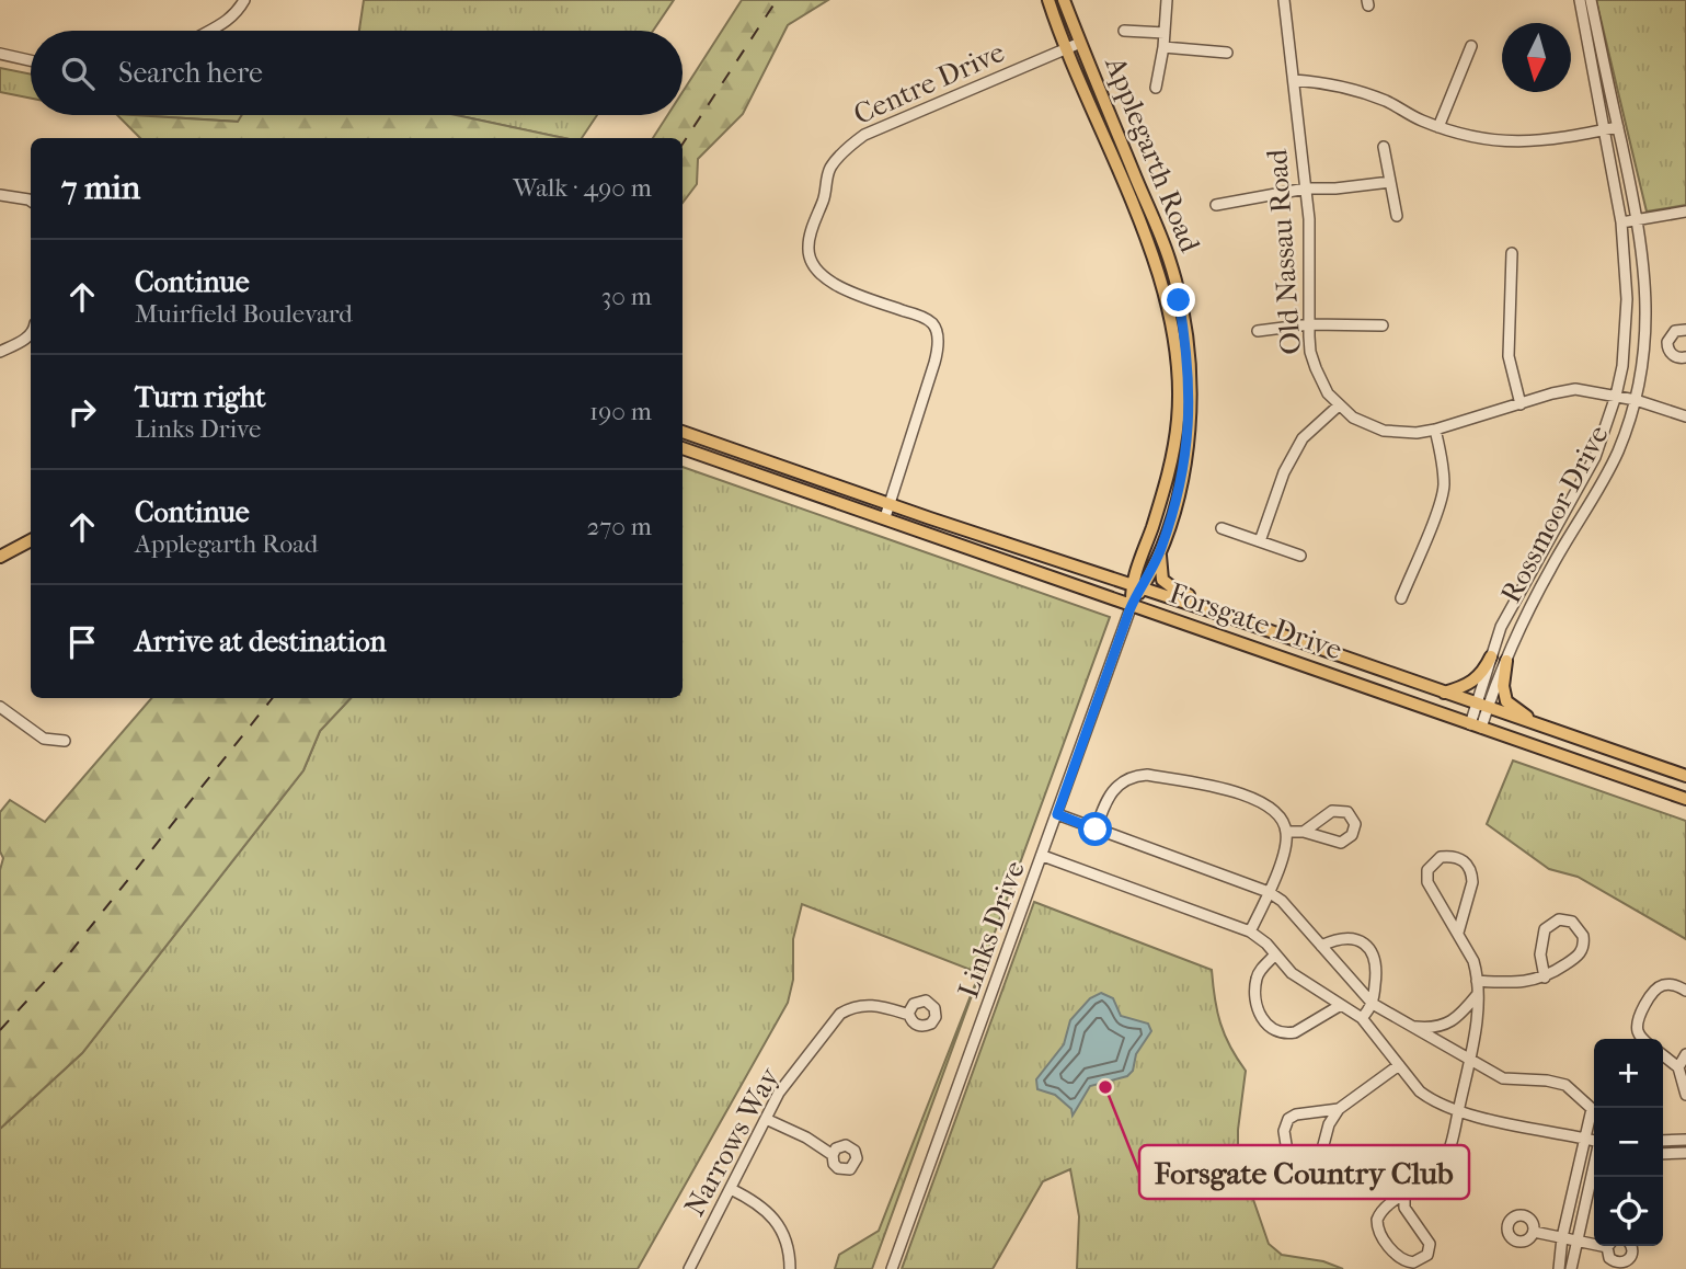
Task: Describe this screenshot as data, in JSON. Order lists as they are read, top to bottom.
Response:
{
  "streets": {
    "main road": ["Applegarth Road", "Forsgate Drive"],
    "street": [
      "Centre Drive",
      "Old Nassau Road",
      "Rossmoor Drive",
      "Links Drive",
      "Narrows Way"
    ]
  },
  "crossings": [
    ["Centre Drive", "Applegarth Road"],
    ["Centre Drive", "Forsgate Drive"],
    ["Applegarth Road", "Forsgate Drive"],
    ["Applegarth Road", "Links Drive"],
    ["Old Nassau Road", "Rossmoor Drive"],
    ["Rossmoor Drive", "Forsgate Drive"],
    ["Forsgate Drive", "Links Drive"]
  ],
  "places": ["Forsgate Country Club"],
  "north": "bottom",
  "page": {
    "search": "Search here",
    "heading": ["7 min", "Walk · 490 m"],
    "list": [
      ["Continue", "Muirfield Boulevard", "30 m"],
      ["Turn right", "Links Drive", "190 m"],
      ["Continue", "Applegarth Road", "270 m"],
      "Arrive at destination"
    ],
    "map_buttons": ["+", "−"]
  }
}
